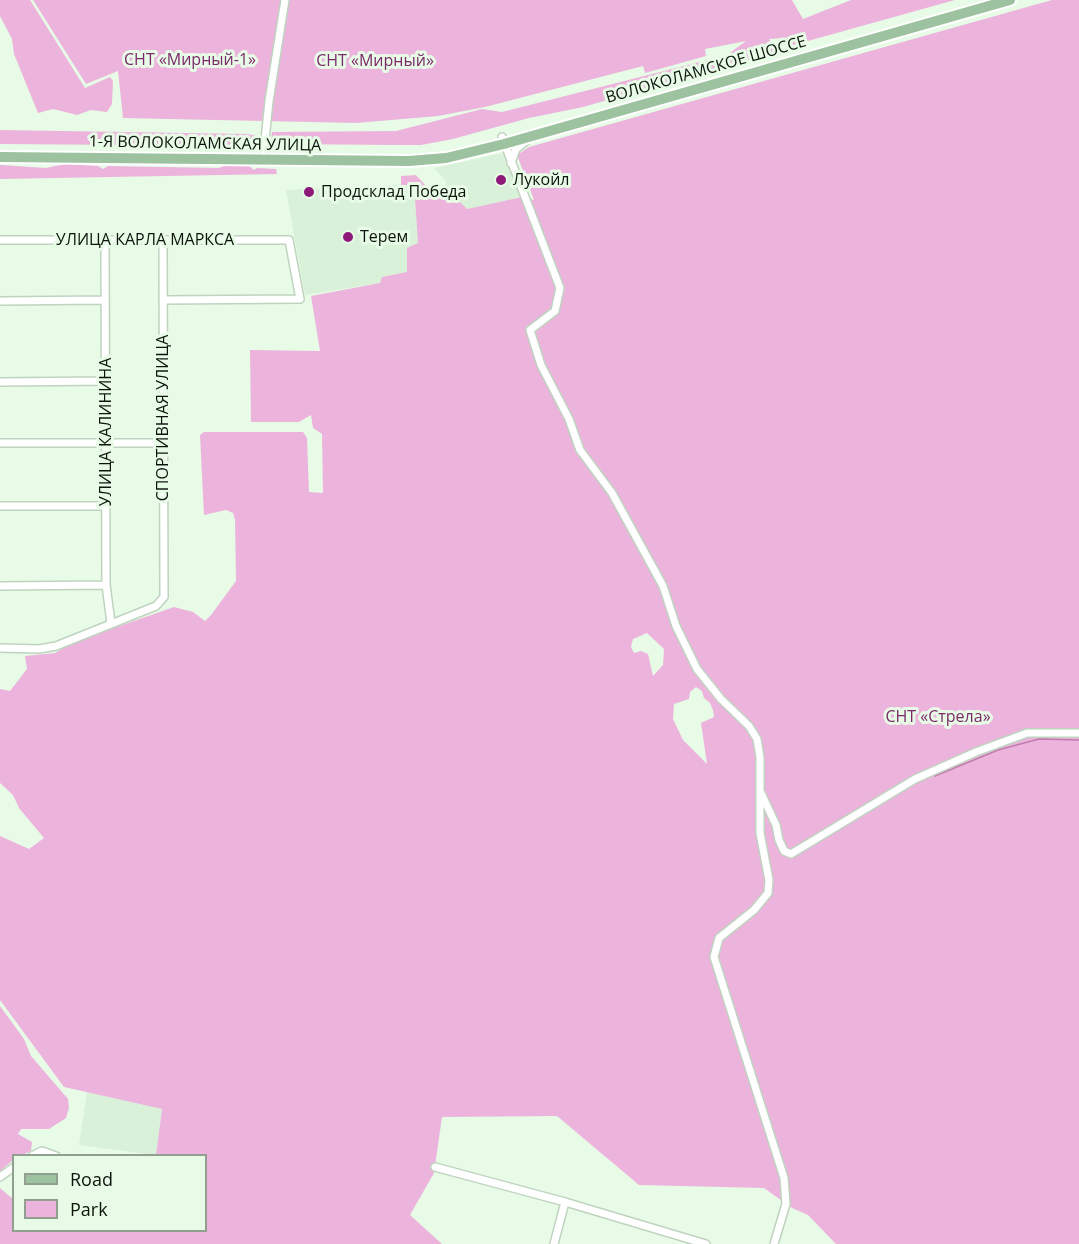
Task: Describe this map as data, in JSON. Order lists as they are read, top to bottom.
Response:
{
  "streets": {
    "main road": ["ВОЛОКОЛАМСКОЕ ШОССЕ", "1-Я ВОЛОКОЛАМСКАЯ УЛИЦА"],
    "street": ["УЛИЦА КАРЛА МАРКСА", "СПОРТИВНАЯ УЛИЦА", "УЛИЦА КАЛИНИНА"]
  },
  "crossings": [
    ["ВОЛОКОЛАМСКОЕ ШОССЕ", "1-Я ВОЛОКОЛАМСКАЯ УЛИЦА"],
    ["УЛИЦА КАРЛА МАРКСА", "СПОРТИВНАЯ УЛИЦА"],
    ["УЛИЦА КАРЛА МАРКСА", "УЛИЦА КАЛИНИНА"],
    ["СПОРТИВНАЯ УЛИЦА", "УЛИЦА КАЛИНИНА"]
  ],
  "parks": ["СНТ «Мирный-1»", "СНТ «Мирный»", "СНТ «Стрела»"],
  "places": ["Лукойл", "Продсклад Победа", "Терем"],
  "legend": ["Road", "Park"]
}
